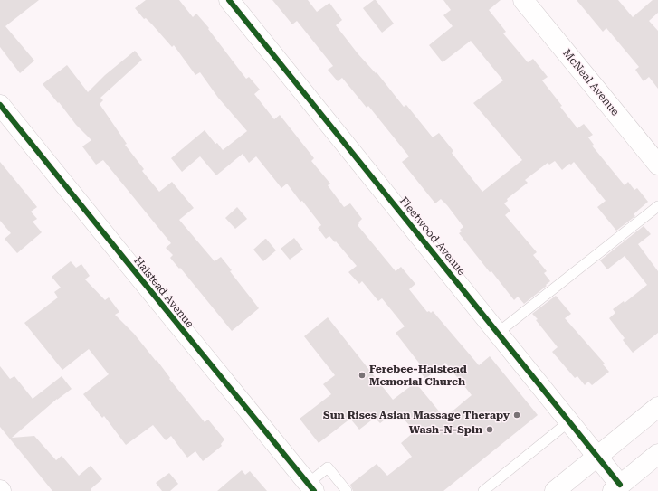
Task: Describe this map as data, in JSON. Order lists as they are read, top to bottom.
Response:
{
  "streets": {
    "street": ["McNeal Avenue", "Fleetwood Avenue", "Halstead Avenue"]
  },
  "places": ["Ferebee-Halstead Memorial Church", "Sun Rises Asian Massage Therapy", "Wash-N-Spin"]
}
